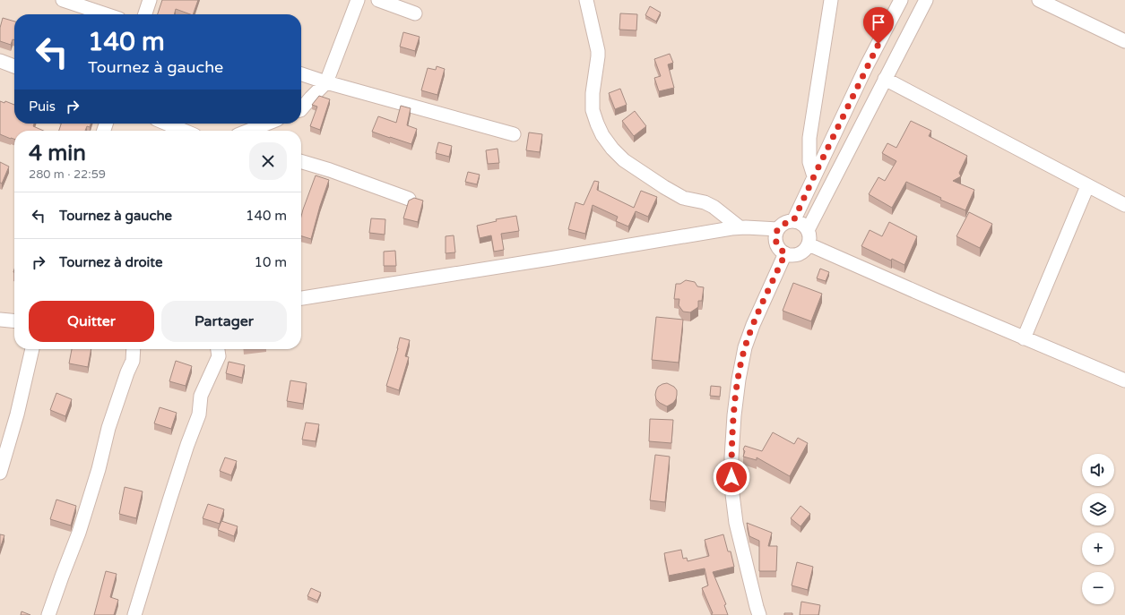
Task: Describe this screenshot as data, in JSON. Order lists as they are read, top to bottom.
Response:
{
  "page": {
    "turn": ["140 m", "Tournez à gauche"],
    "then": "Puis",
    "heading": ["4 min", "280 m · 22:59"],
    "list": [
      {
        "name": "Tournez à gauche",
        "value": "140 m"
      },
      {
        "name": "Tournez à droite",
        "value": "10 m"
      }
    ],
    "buttons": ["Quitter", "Partager"],
    "map_buttons": ["+", "−"]
  }
}
